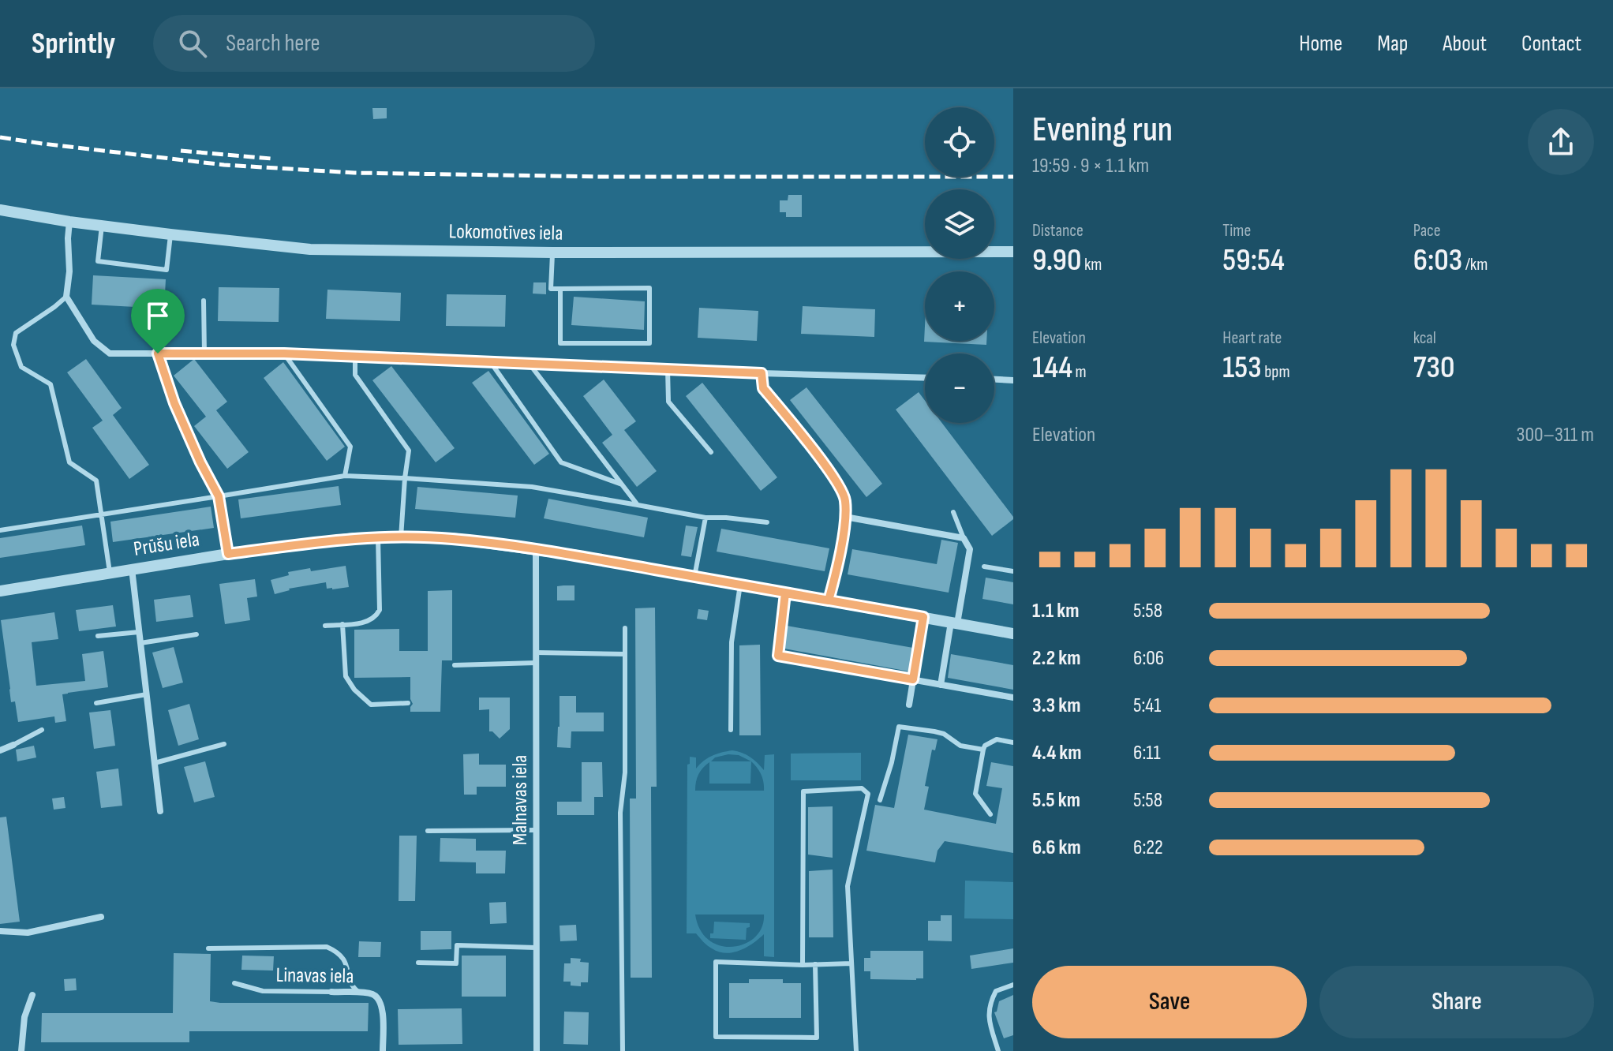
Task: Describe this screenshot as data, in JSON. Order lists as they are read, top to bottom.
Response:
{
  "streets": {
    "street": [
      "Lokomotīves iela",
      "Prūšu iela",
      "Malnavas iela",
      "Linavas iela"
    ]
  },
  "crossings": [
    ["Prūšu iela", "Malnavas iela"]
  ],
  "page": {
    "header": "Sprintly",
    "search": "Search here",
    "nav": [
      "Home",
      "Map",
      "About",
      "Contact"
    ],
    "heading": ["Evening run", "19:59 · 9 × 1.1 km"],
    "map_buttons": ["+", "−"],
    "stats": [
      ["Distance", "9.90 km"],
      ["Time", "59:54"],
      ["Pace", "6:03 /km"],
      ["Elevation", "144 m"],
      ["Heart rate", "153 bpm"],
      ["kcal", "730"]
    ],
    "chart": ["Elevation", "300–311 m"],
    "list": [
      {
        "name": "1.1 km",
        "note": "5:58"
      },
      {
        "name": "2.2 km",
        "note": "6:06"
      },
      {
        "name": "3.3 km",
        "note": "5:41"
      },
      {
        "name": "4.4 km",
        "note": "6:11"
      },
      {
        "name": "5.5 km",
        "note": "5:58"
      },
      {
        "name": "6.6 km",
        "note": "6:22"
      }
    ],
    "buttons": ["Save", "Share"]
  }
}
